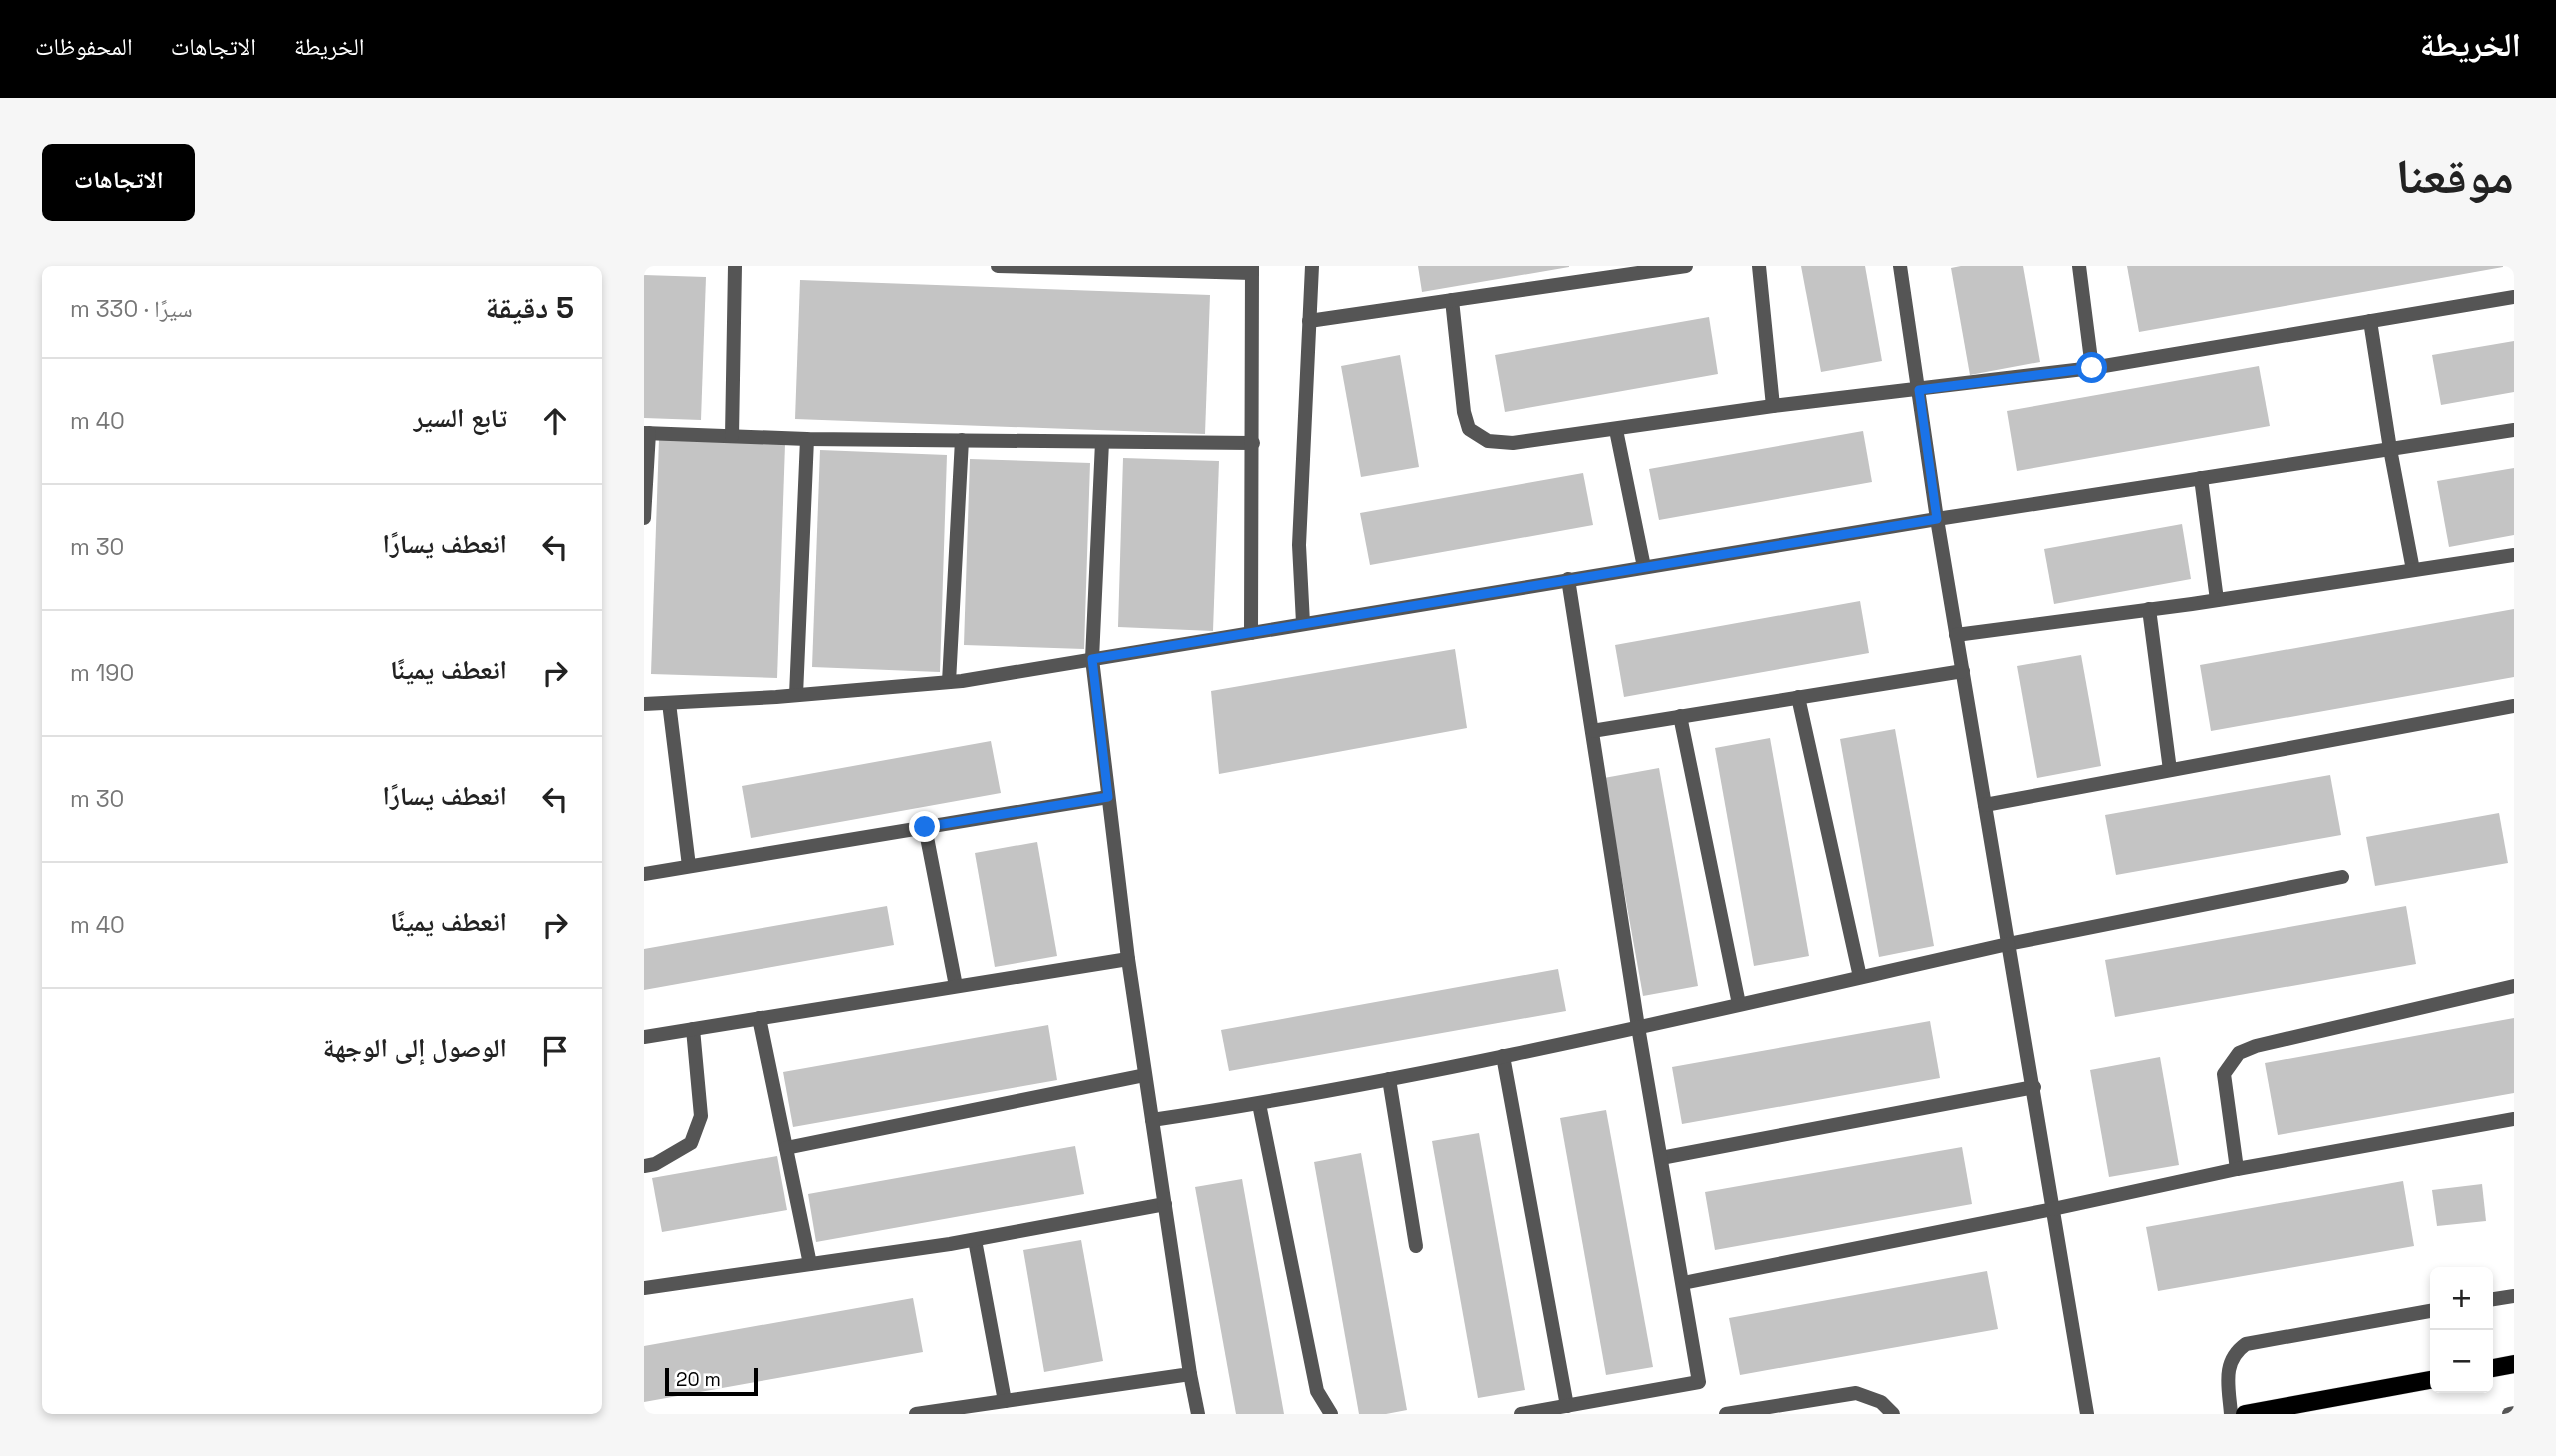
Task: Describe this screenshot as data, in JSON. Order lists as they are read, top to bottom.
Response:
{
  "scale_bar": "20 m",
  "page": {
    "header": "الخريطة",
    "nav": ["الخريطة", "الاتجاهات", "المحفوظات"],
    "title": "موقعنا",
    "buttons": "الاتجاهات",
    "heading": ["5 دقيقة", "سيرًا · 330 m"],
    "list": [
      ["تابع السير", "40 m"],
      ["انعطف يسارًا", "30 m"],
      ["انعطف يمينًا", "190 m"],
      ["انعطف يسارًا", "30 m"],
      ["انعطف يمينًا", "40 m"],
      "الوصول إلى الوجهة"
    ],
    "map_buttons": ["+", "−"],
    "scale": "20 m"
  }
}
